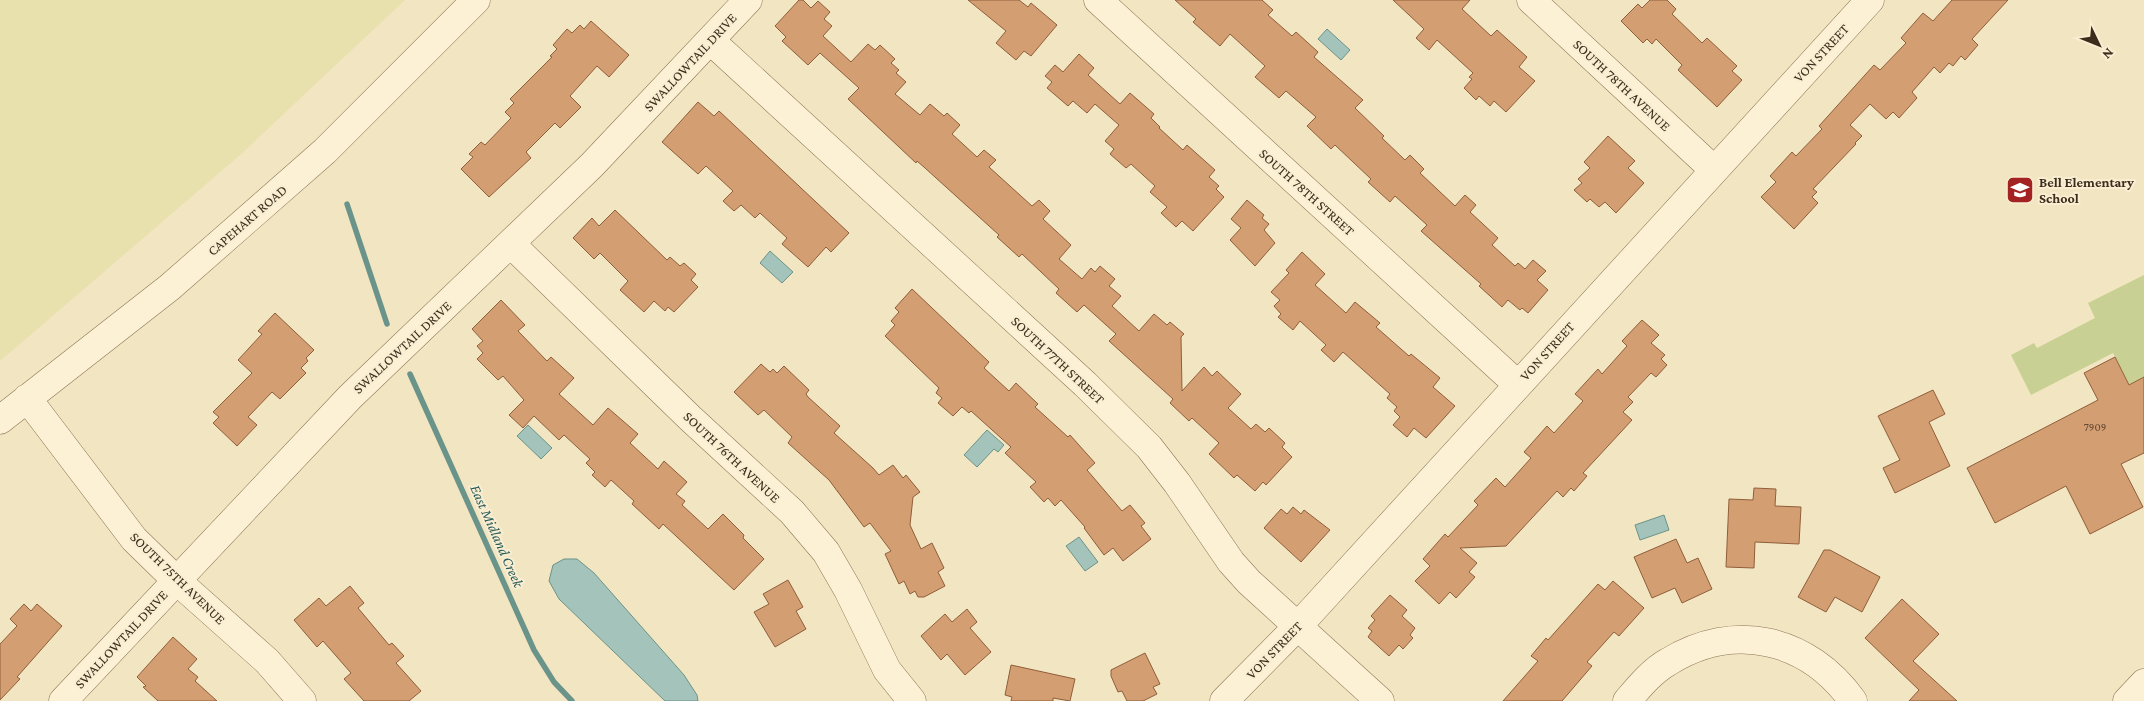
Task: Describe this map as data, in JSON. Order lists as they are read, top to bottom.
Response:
{
  "streets": {
    "street": [
      "VON STREET",
      "SWALLOWTAIL DRIVE",
      "SOUTH 78TH AVENUE",
      "SOUTH 78TH STREET",
      "CAPEHART ROAD",
      "SOUTH 77TH STREET",
      "SOUTH 76TH AVENUE",
      "SOUTH 75TH AVENUE"
    ]
  },
  "crossings": [
    ["VON STREET", "SOUTH 78TH AVENUE"],
    ["VON STREET", "SOUTH 78TH STREET"],
    ["VON STREET", "SOUTH 77TH STREET"],
    ["SWALLOWTAIL DRIVE", "SOUTH 77TH STREET"],
    ["SWALLOWTAIL DRIVE", "SOUTH 76TH AVENUE"],
    ["SWALLOWTAIL DRIVE", "SOUTH 75TH AVENUE"],
    ["CAPEHART ROAD", "SOUTH 75TH AVENUE"]
  ],
  "water": ["East Midland Creek"],
  "places": {
    "school or university": ["Bell Elementary School"]
  },
  "house_numbers": ["7909"],
  "north": "bottom right"
}
